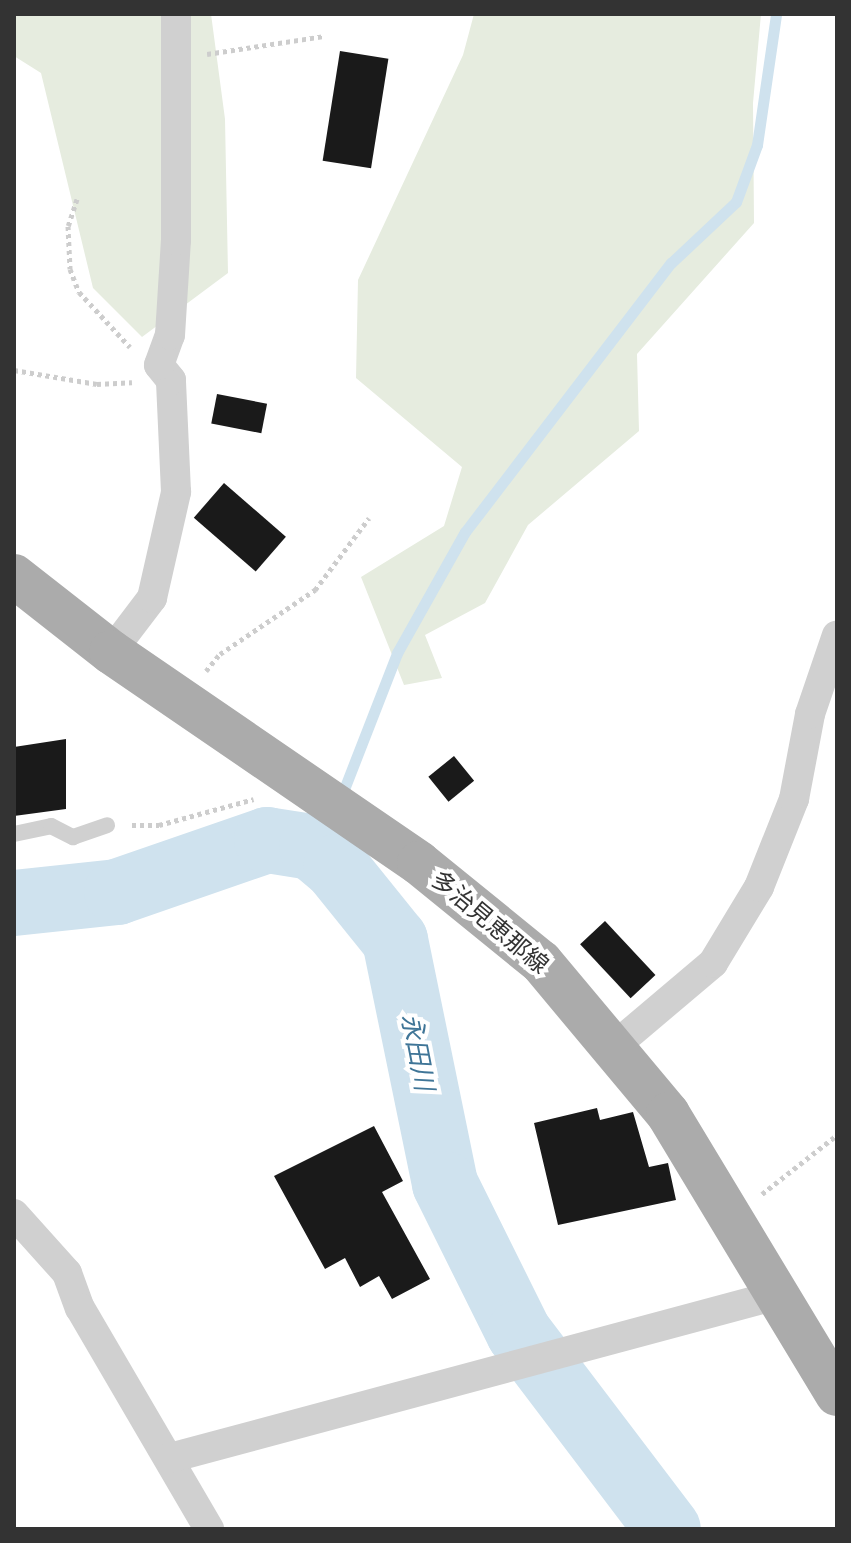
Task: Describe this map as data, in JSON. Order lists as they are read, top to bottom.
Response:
{
  "streets": {
    "main road": ["多治見恵那線"]
  },
  "water": ["永田川"]
}
